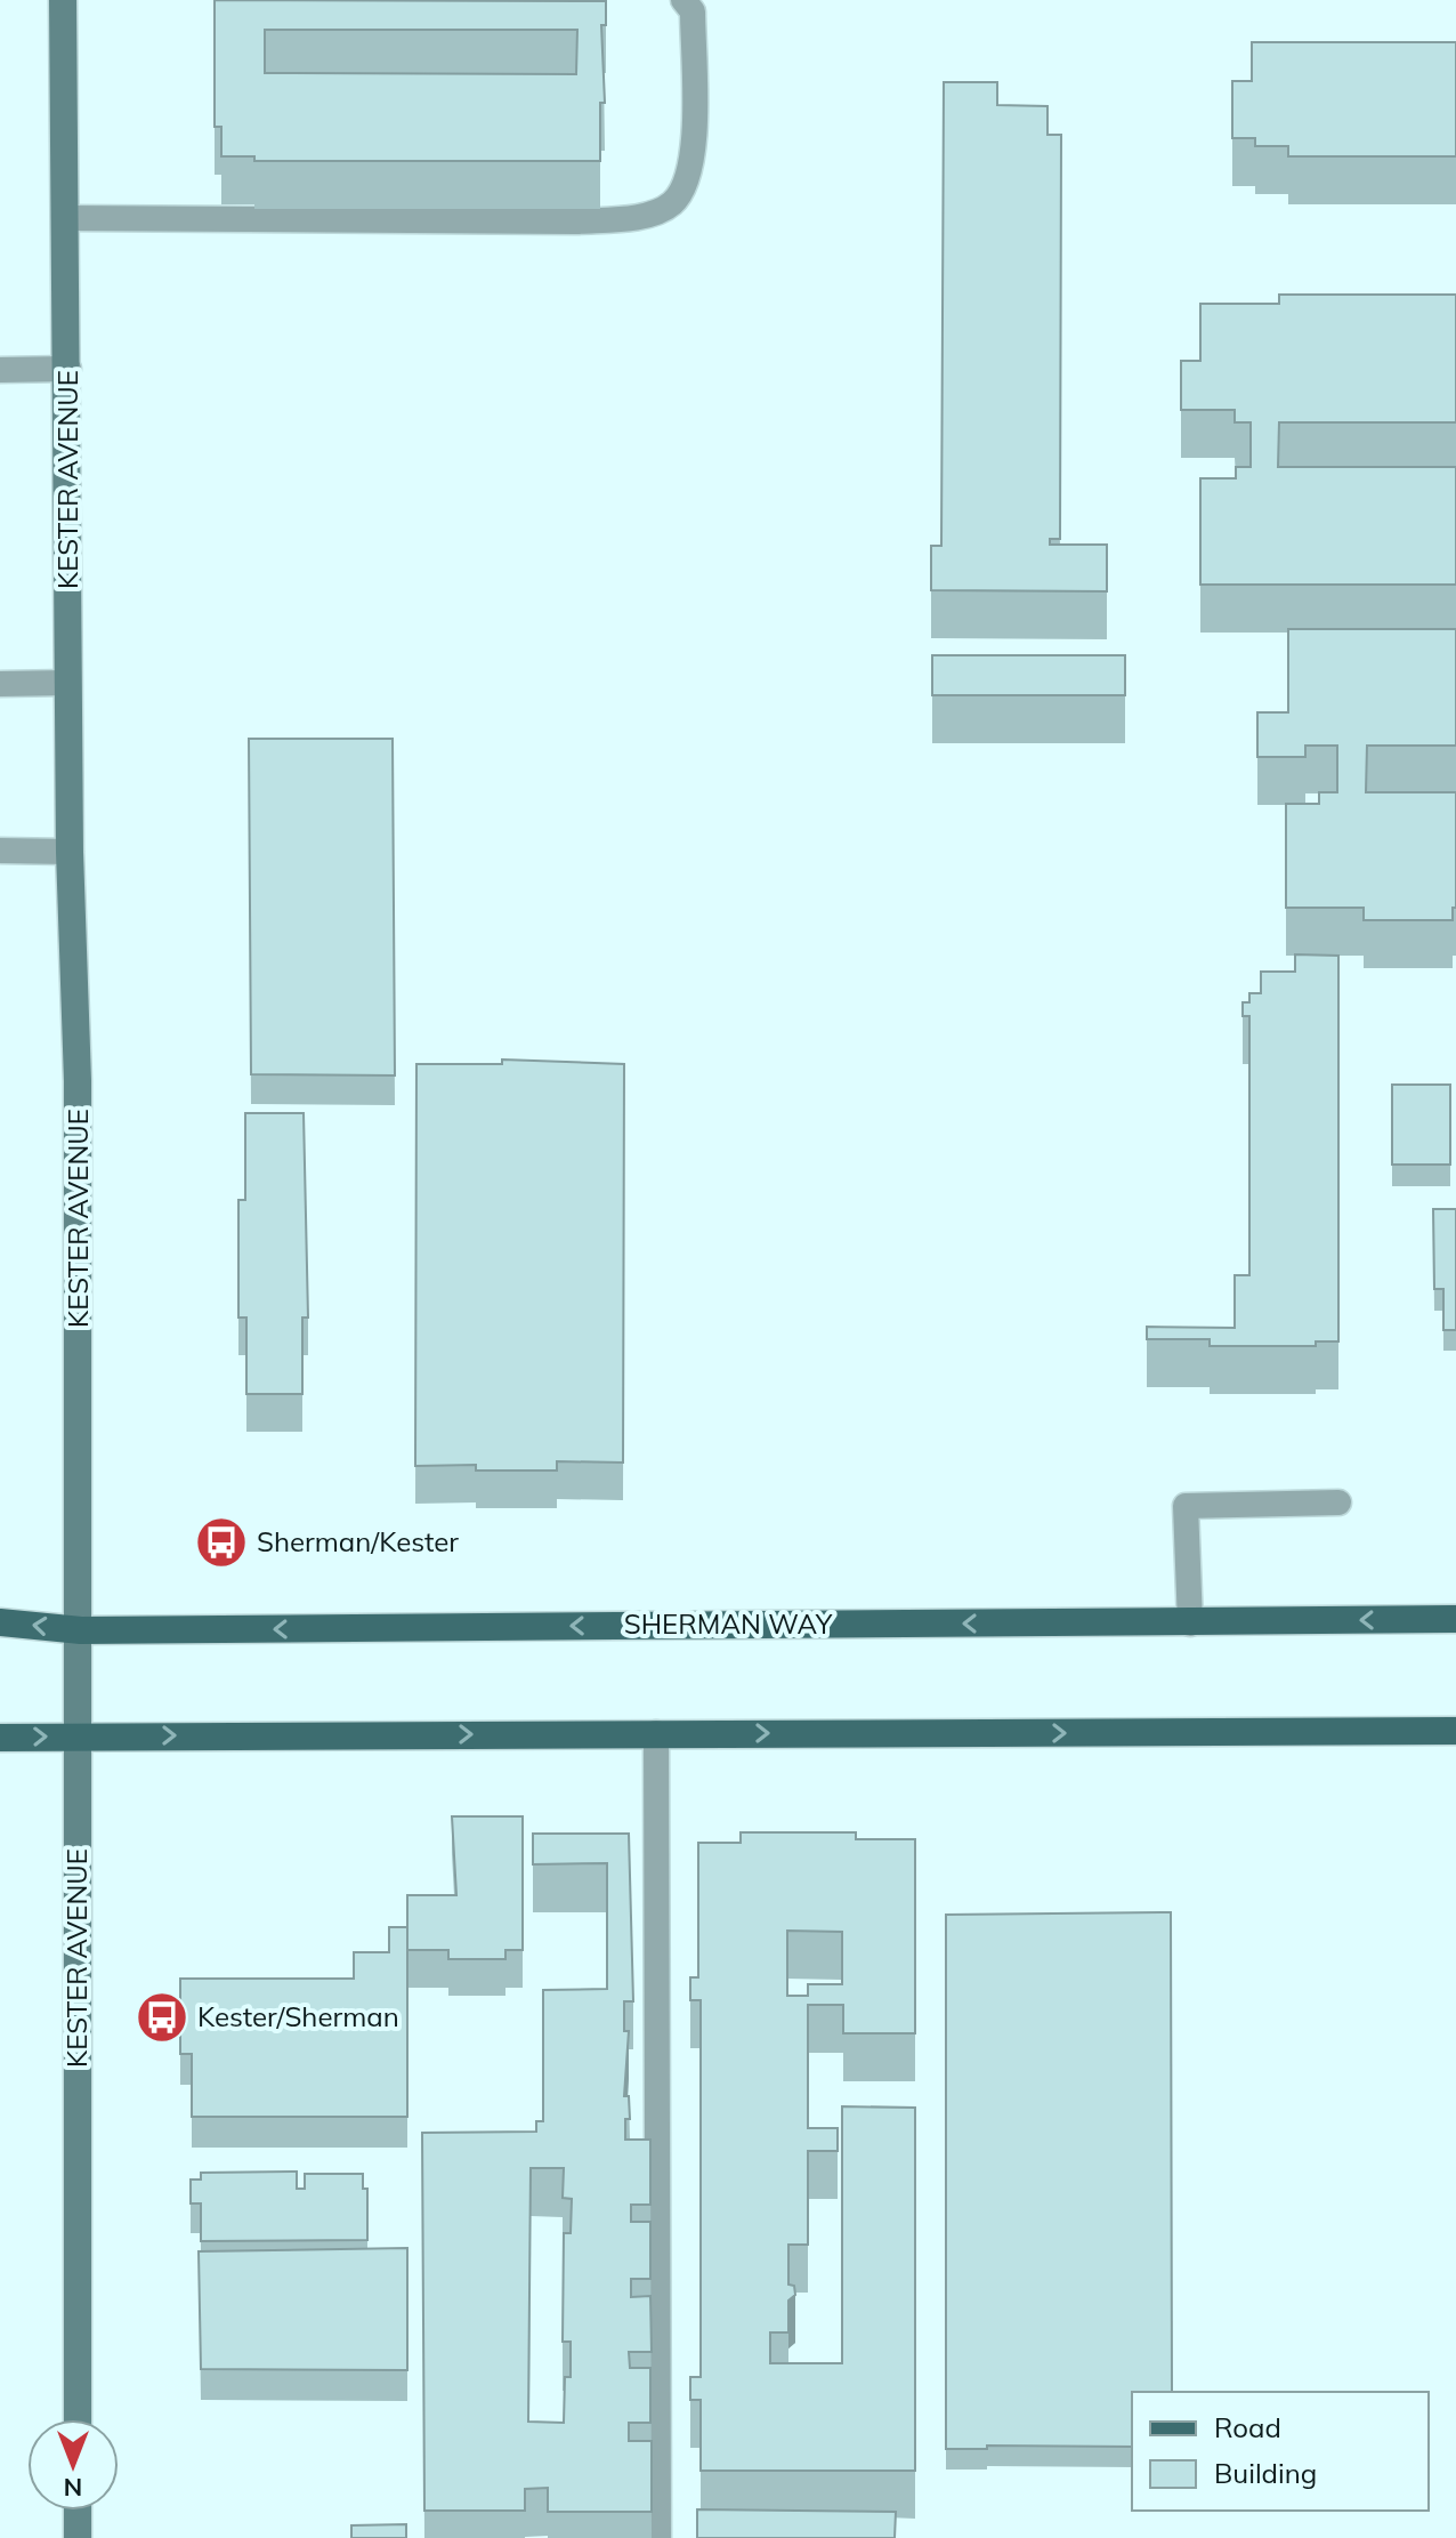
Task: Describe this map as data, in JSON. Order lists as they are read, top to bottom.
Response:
{
  "streets": {
    "main road": ["KESTER AVENUE", "SHERMAN WAY"]
  },
  "crossings": [
    ["KESTER AVENUE", "SHERMAN WAY"]
  ],
  "places": {
    "bus stop": ["Sherman/Kester", "Kester/Sherman"]
  },
  "legend": ["Road", "Building"],
  "north": "bottom"
}
